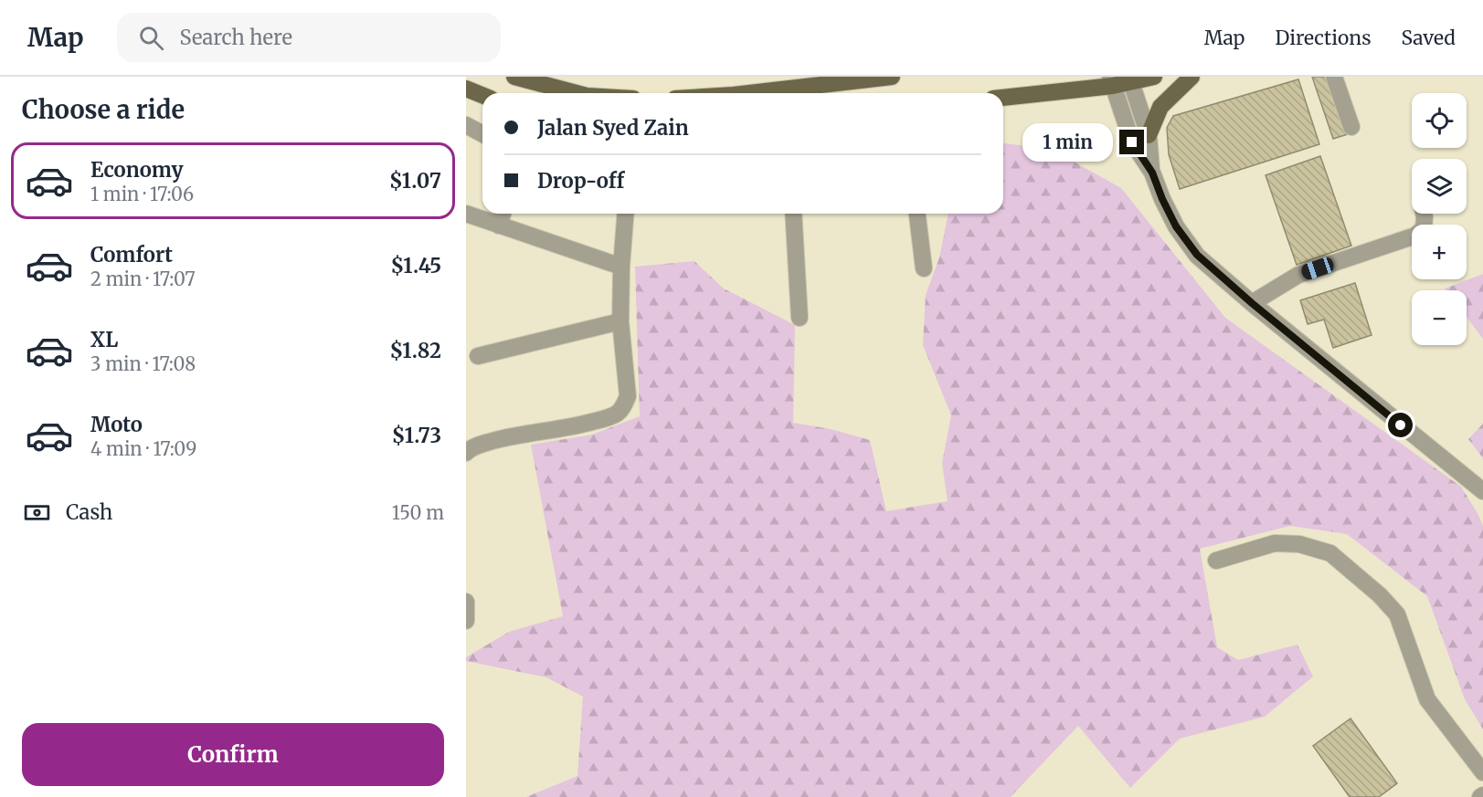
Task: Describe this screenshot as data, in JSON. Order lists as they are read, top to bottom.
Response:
{
  "page": {
    "header": "Map",
    "search": "Search here",
    "nav": ["Map", "Directions", "Saved"],
    "heading": "Choose a ride",
    "map_buttons": ["+", "−"],
    "banner": ["Jalan Syed Zain", "Drop-off"],
    "bubble": "1 min",
    "list": [
      {
        "name": "Economy",
        "note": "1 min · 17:06",
        "value": "$1.07"
      },
      {
        "name": "Comfort",
        "note": "2 min · 17:07",
        "value": "$1.45"
      },
      {
        "name": "XL",
        "note": "3 min · 17:08",
        "value": "$1.82"
      },
      {
        "name": "Moto",
        "note": "4 min · 17:09",
        "value": "$1.73"
      }
    ],
    "pay": ["Cash", "150 m"],
    "buttons": "Confirm"
  }
}
